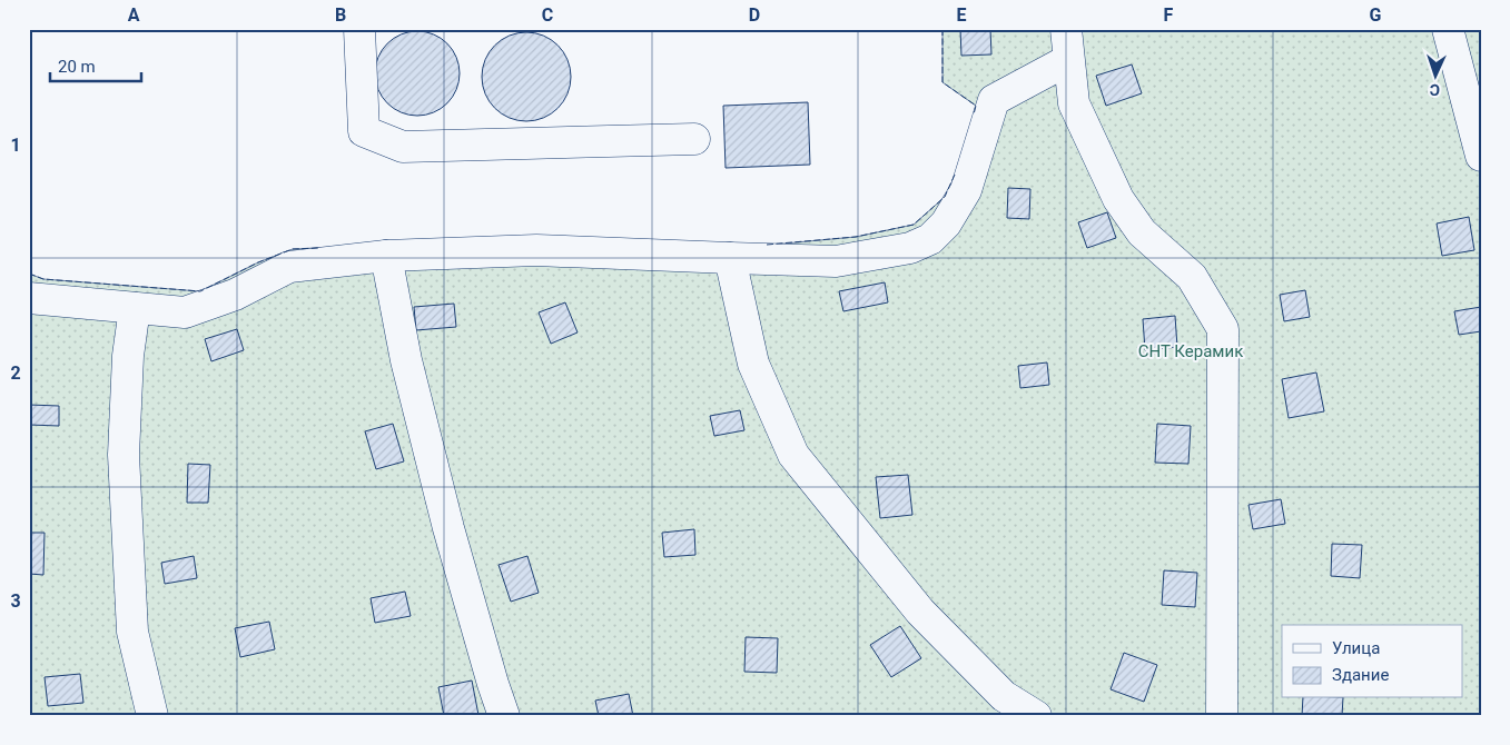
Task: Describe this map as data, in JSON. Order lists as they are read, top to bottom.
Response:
{
  "parks": ["СНТ Керамик"],
  "legend": ["Улица", "Здание"],
  "scale_bar": "20 m",
  "north": "bottom",
  "grid": {
    "columns": [
      "A",
      "B",
      "C",
      "D",
      "E",
      "F",
      "G"
    ],
    "rows": ["1", "2", "3"]
  }
}
